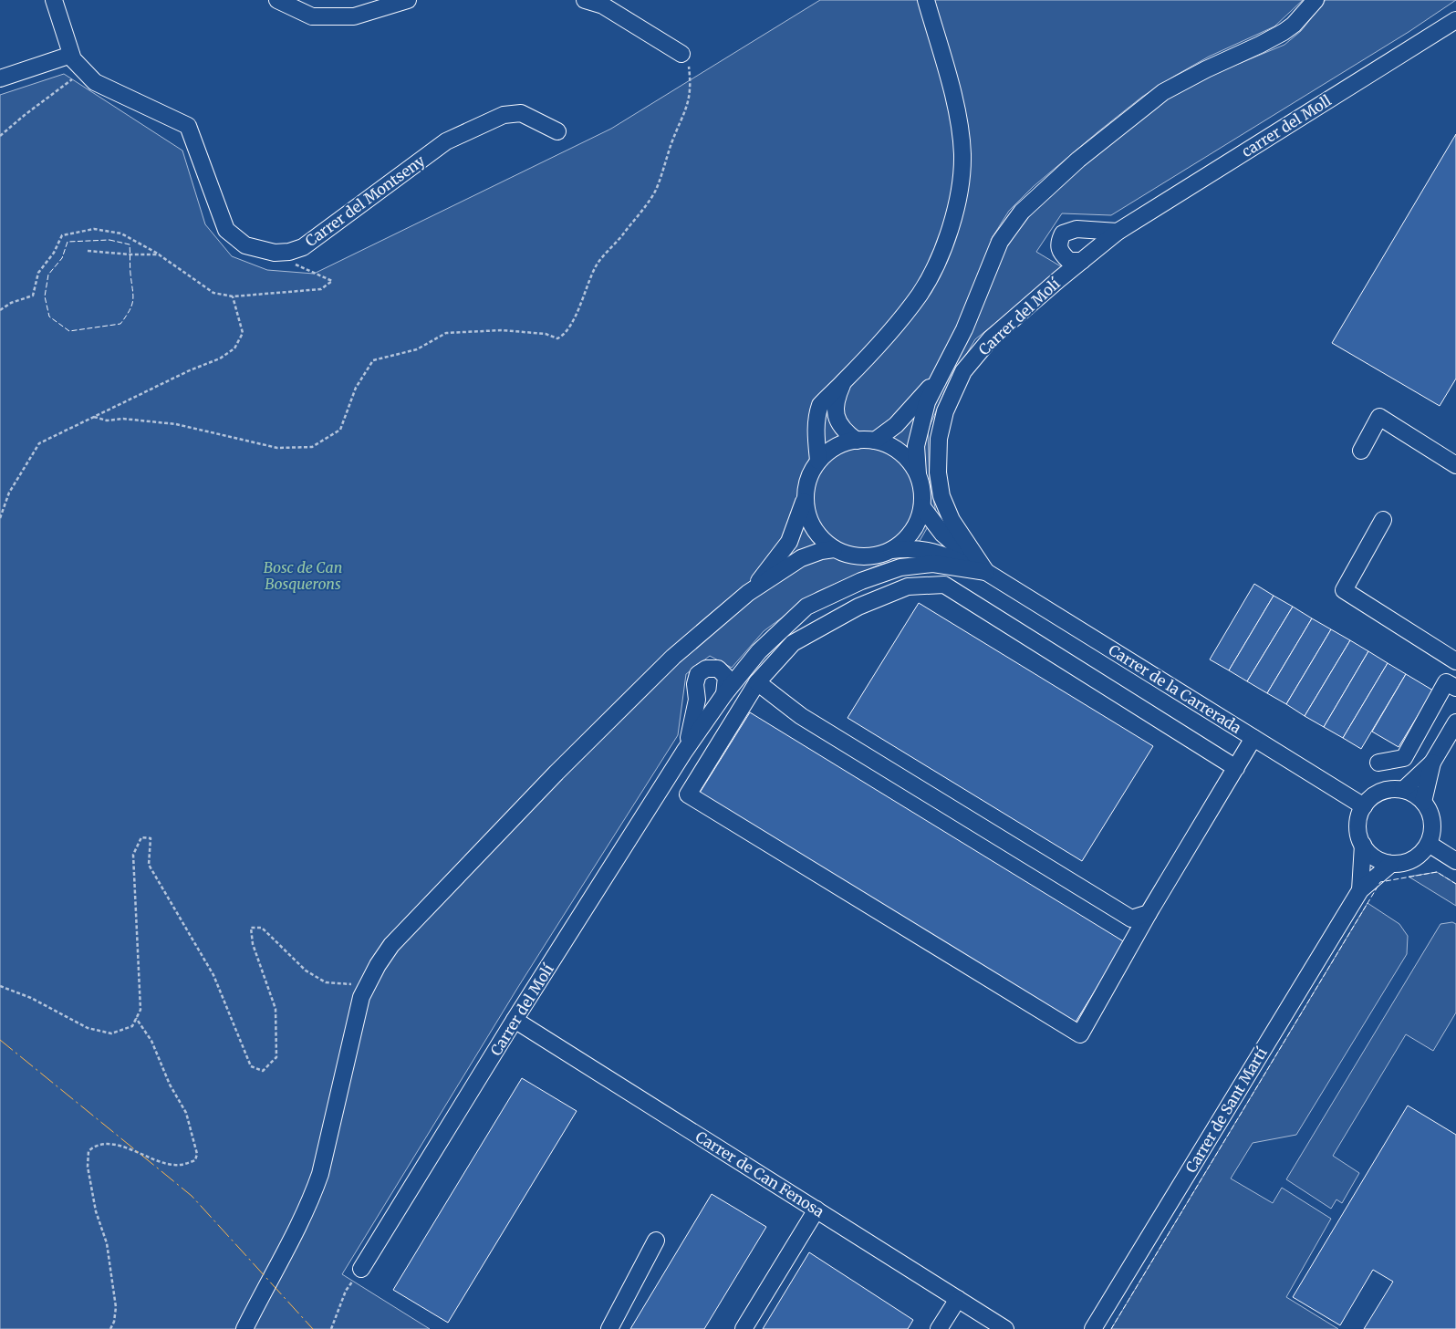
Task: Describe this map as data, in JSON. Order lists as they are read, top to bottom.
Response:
{
  "streets": {
    "street": [
      "carrer del Moll",
      "Carrer del Montseny",
      "Carrer del Molí",
      "Carrer de la Carrerada",
      "Carrer de Sant Martí",
      "Carrer de Can Fenosa"
    ]
  },
  "crossings": [
    ["carrer del Moll", "Carrer del Molí"],
    ["Carrer del Molí", "Carrer de la Carrerada"],
    ["Carrer del Molí", "Carrer de Can Fenosa"],
    ["Carrer de la Carrerada", "Carrer de Sant Martí"]
  ],
  "parks": ["Bosc de Can Bosquerons"]
}
